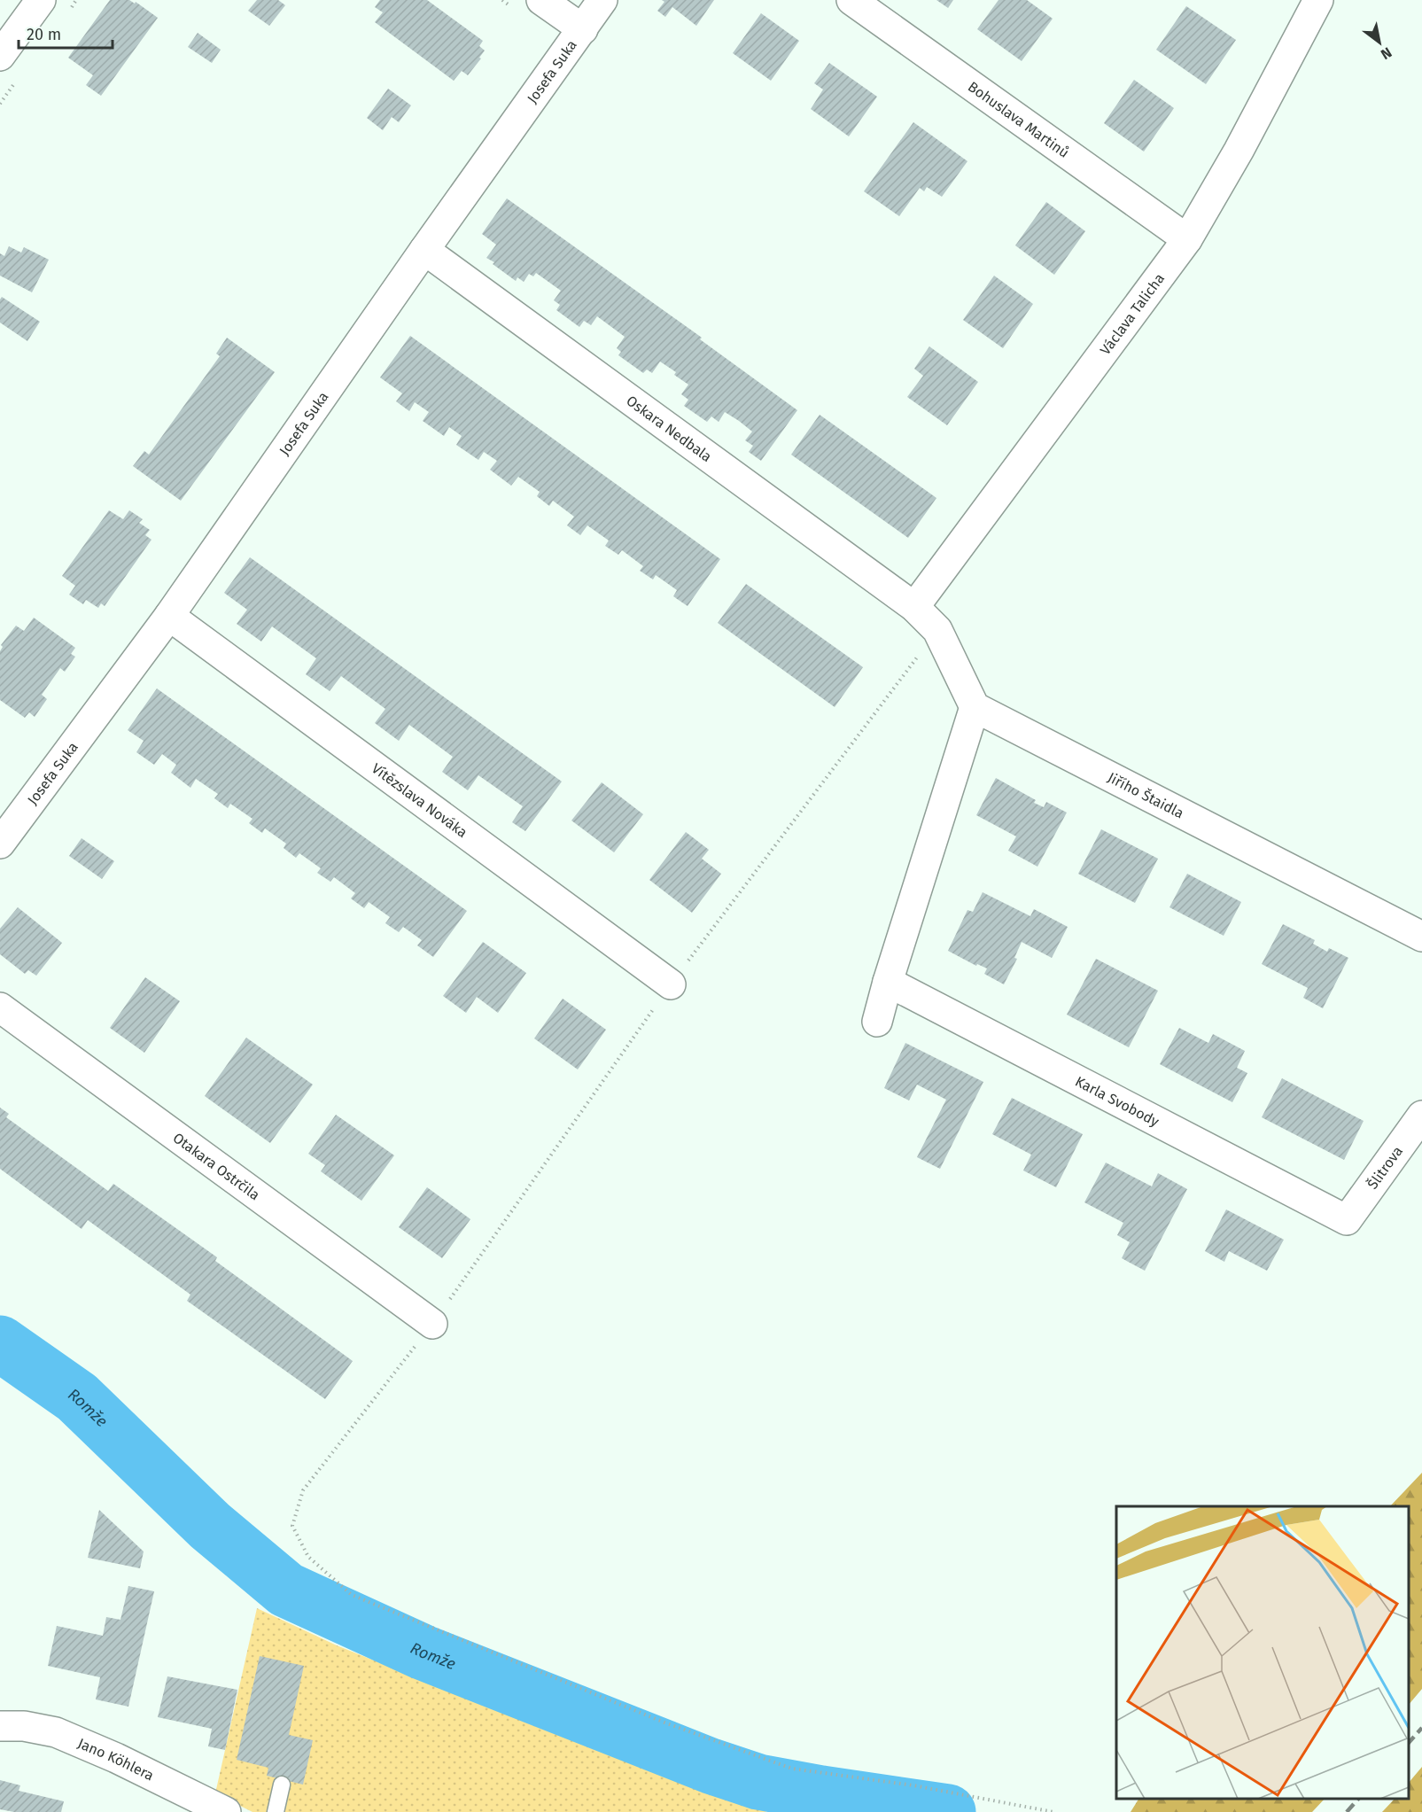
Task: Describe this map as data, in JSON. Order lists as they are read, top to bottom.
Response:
{
  "streets": {
    "street": [
      "Josefa Suka",
      "Bohuslava Martinů",
      "Václava Talicha",
      "Oskara Nedbala",
      "Jiřího Štaidla",
      "Vítězslava Nováka",
      "Karla Svobody",
      "Otakara Ostrčila",
      "Šlitrova",
      "Jano Köhlera"
    ]
  },
  "crossings": [
    ["Josefa Suka", "Oskara Nedbala"],
    ["Josefa Suka", "Vítězslava Nováka"],
    ["Bohuslava Martinů", "Václava Talicha"],
    ["Václava Talicha", "Oskara Nedbala"],
    ["Karla Svobody", "Šlitrova"]
  ],
  "water": ["Romže"],
  "scale_bar": "20 m",
  "north": "bottom right"
}
